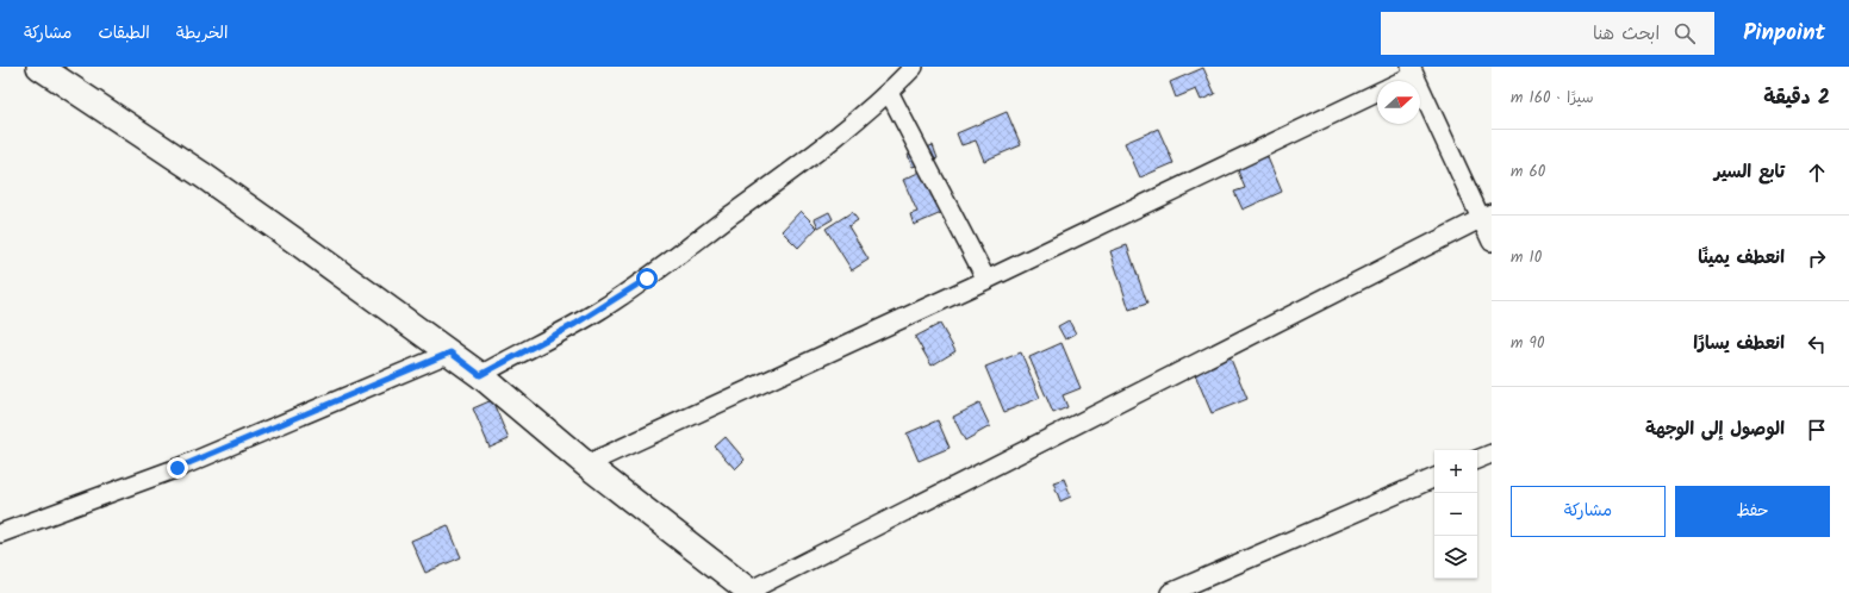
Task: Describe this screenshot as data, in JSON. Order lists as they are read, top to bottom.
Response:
{
  "north": "right",
  "page": {
    "header": "Pinpoint",
    "search": "ابحث هنا",
    "nav": ["الخريطة", "الطبقات", "مشاركة"],
    "heading": ["2 دقيقة", "سيرًا · 160 m"],
    "list": [
      ["تابع السير", "60 m"],
      ["انعطف يمينًا", "10 m"],
      ["انعطف يسارًا", "90 m"],
      "الوصول إلى الوجهة"
    ],
    "map_buttons": ["+", "−"],
    "buttons": ["حفظ", "مشاركة"]
  }
}
